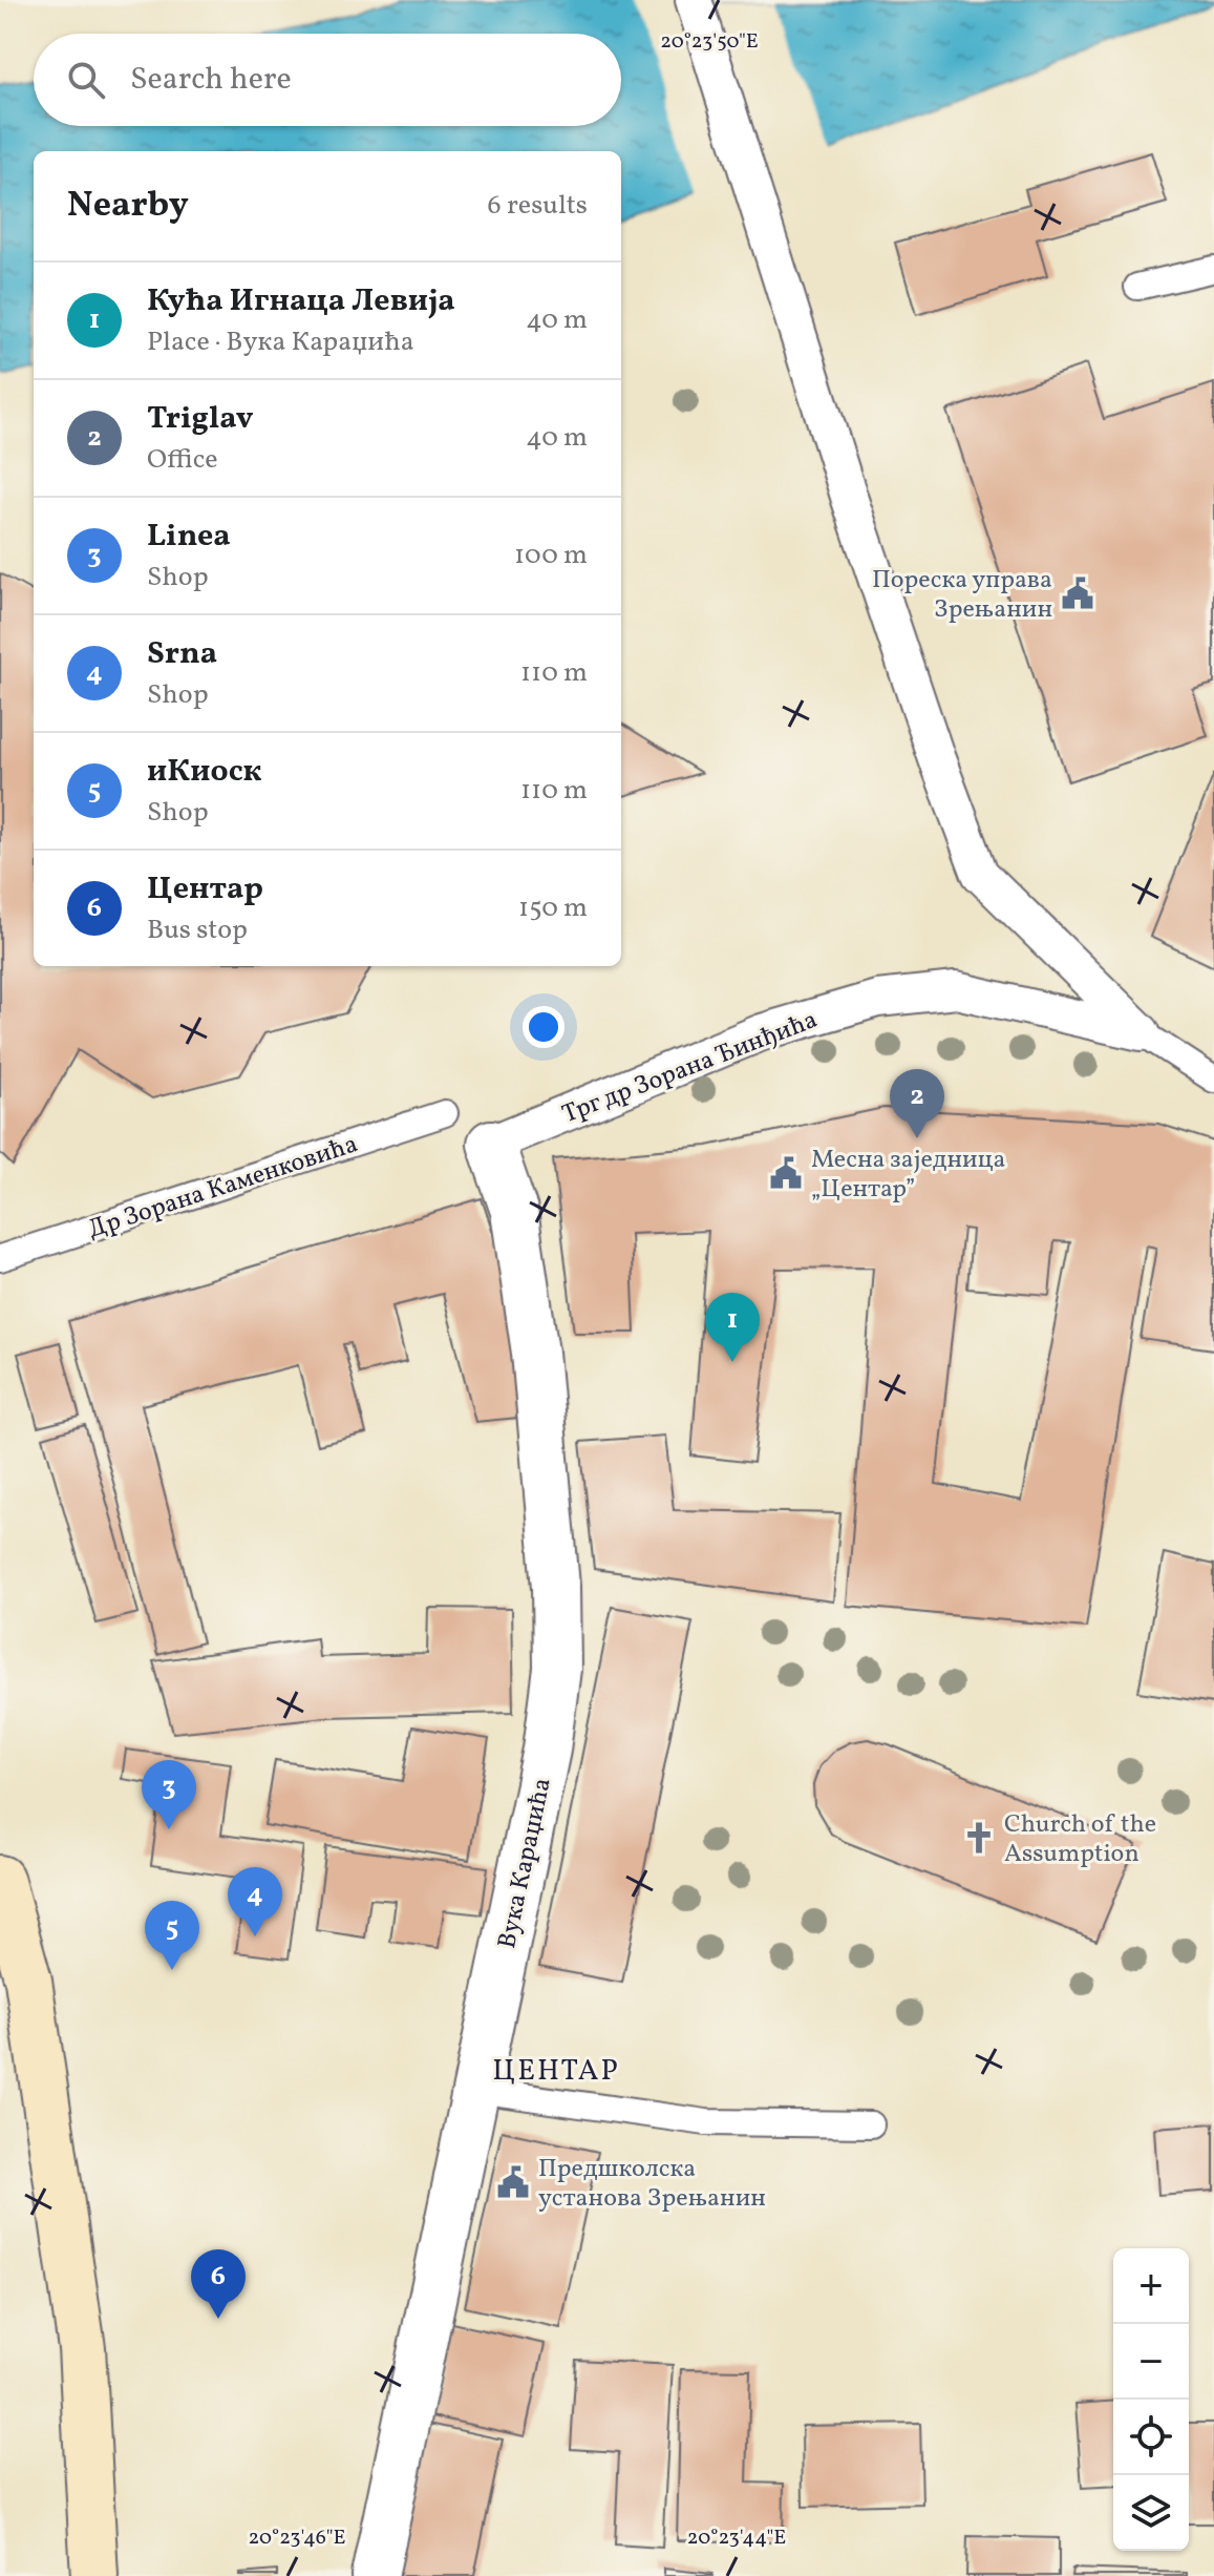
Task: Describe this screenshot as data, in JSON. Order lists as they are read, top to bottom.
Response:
{
  "streets": {
    "street": ["Трг др Зорана Ђинђића", "Вука Караџића"],
    "lane": ["Др Зорана Каменковића"]
  },
  "crossings": [
    ["Трг др Зорана Ђинђића", "Вука Караџића"]
  ],
  "districts": ["ЦЕНТАР"],
  "places": {
    "public building": ["Пореска управа Зрењанин", "Месна заједница „Центар”", "Предшколска установа Зрењанин"],
    "church": ["Church of the Assumption"]
  },
  "page": {
    "search": "Search here",
    "heading": ["Nearby", "6 results"],
    "list": [
      {
        "mark": "1",
        "name": "Кућа Игнаца Левија",
        "note": "Place · Вука Караџића",
        "value": "40 m"
      },
      {
        "mark": "2",
        "name": "Triglav",
        "note": "Office",
        "value": "40 m"
      },
      {
        "mark": "3",
        "name": "Linea",
        "note": "Shop",
        "value": "100 m"
      },
      {
        "mark": "4",
        "name": "Srna",
        "note": "Shop",
        "value": "110 m"
      },
      {
        "mark": "5",
        "name": "иКиоск",
        "note": "Shop",
        "value": "110 m"
      },
      {
        "mark": "6",
        "name": "Центар",
        "note": "Bus stop",
        "value": "150 m"
      }
    ],
    "pins": [
      "2",
      "1",
      "3",
      "4",
      "5",
      "6"
    ],
    "map_buttons": ["+", "−"]
  },
  "coordinates": ["20°23'50\"E", "20°23'46\"E", "20°23'44\"E"]
}
